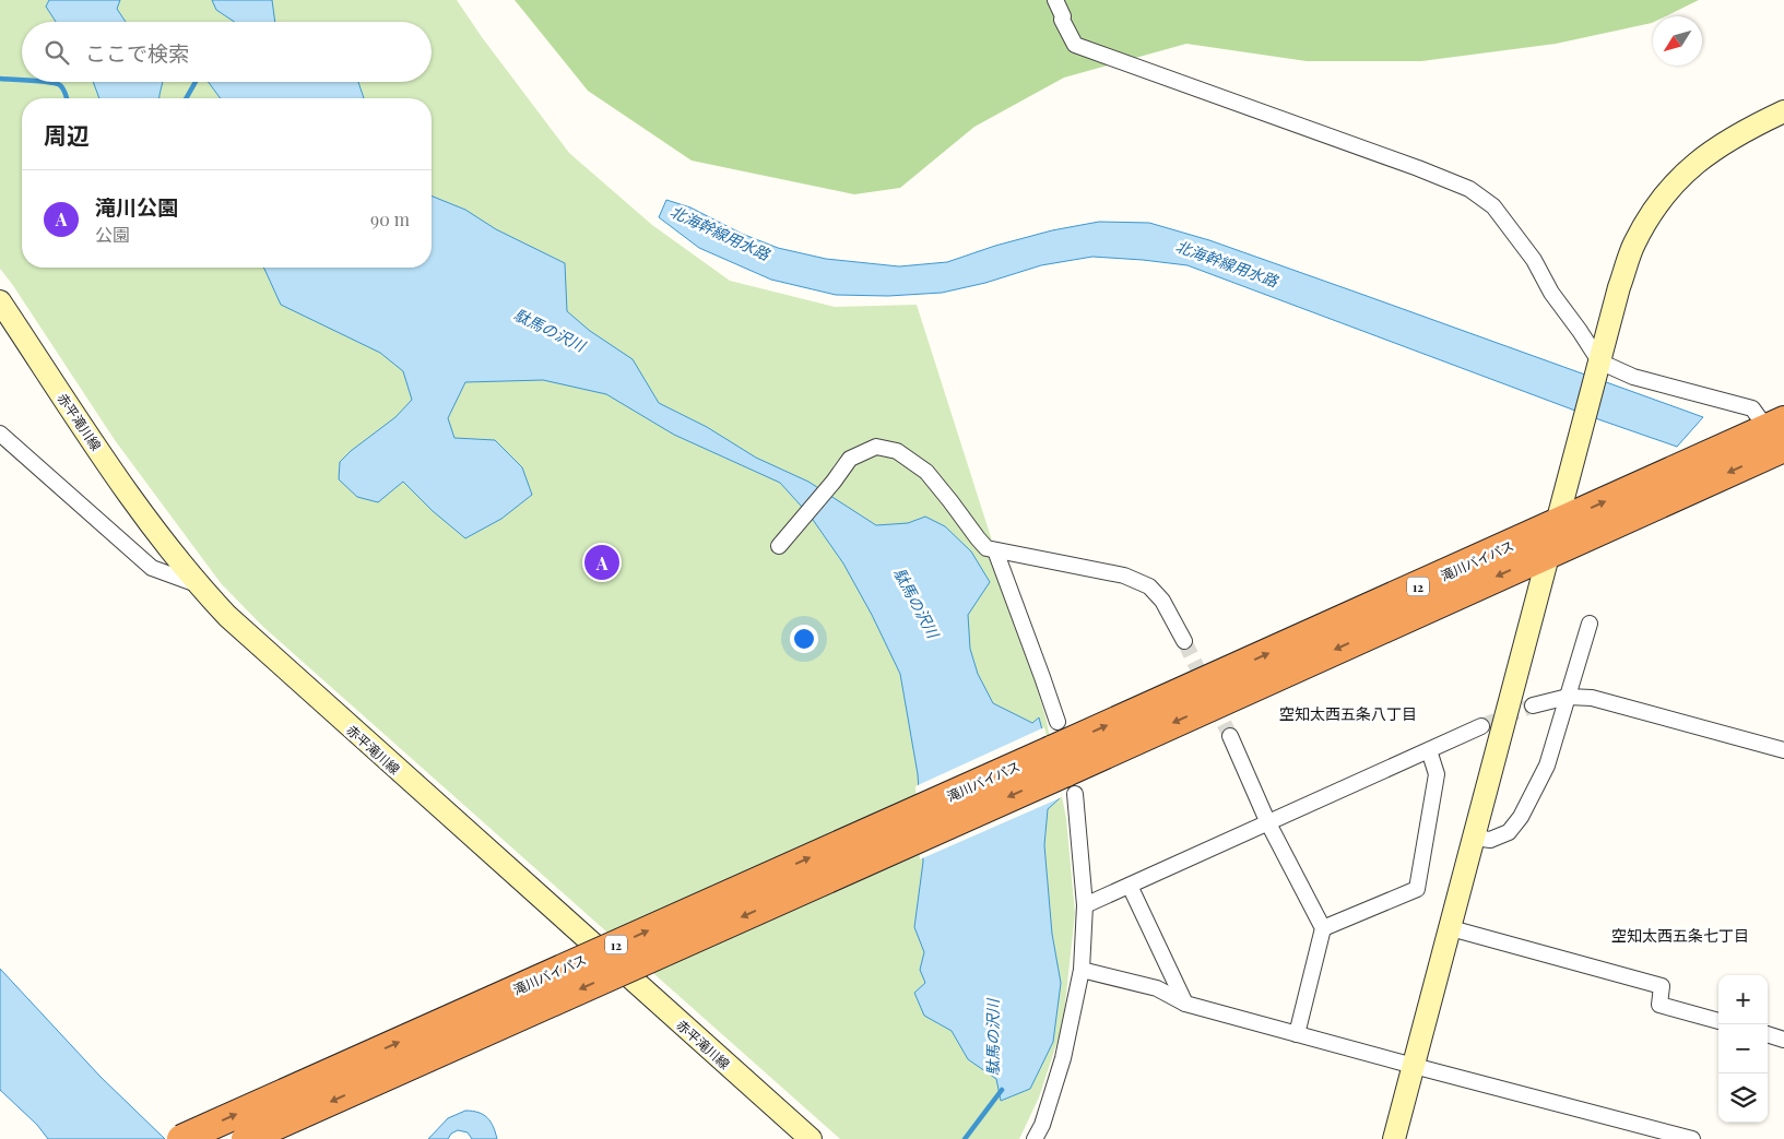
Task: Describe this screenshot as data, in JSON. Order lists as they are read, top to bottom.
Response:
{
  "streets": {
    "highway": ["滝川バイパス", "12"],
    "main road": ["赤平滝川線"]
  },
  "districts": ["空知太西五条八丁目", "空知太西五条七丁目"],
  "water": ["北海幹線用水路", "駄馬の沢川"],
  "north": "bottom left",
  "page": {
    "search": "ここで検索",
    "heading": "周辺",
    "list": [
      {
        "mark": "A",
        "name": "滝川公園",
        "note": "公園",
        "value": "90 m"
      }
    ],
    "pins": "A",
    "map_buttons": ["+", "−"]
  }
}
